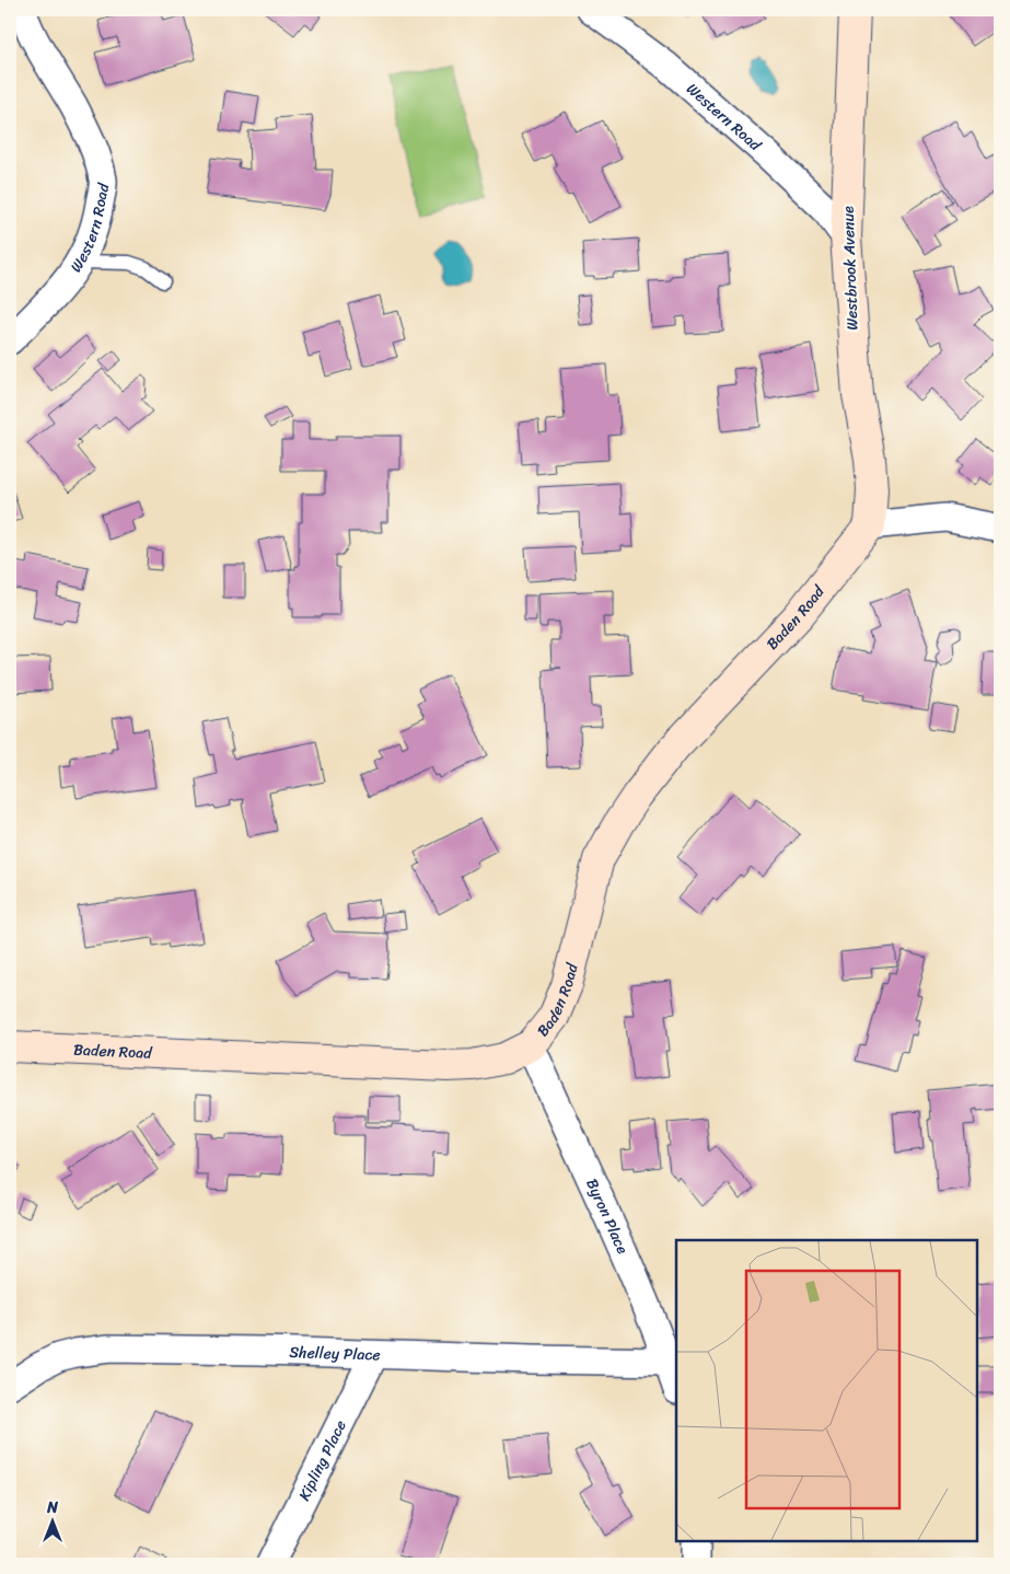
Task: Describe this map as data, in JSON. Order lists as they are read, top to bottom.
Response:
{
  "streets": {
    "street": [
      "Western Road",
      "Westbrook Avenue",
      "Baden Road",
      "Byron Place",
      "Shelley Place",
      "Kipling Place"
    ]
  },
  "crossings": [
    ["Western Road", "Westbrook Avenue"],
    ["Westbrook Avenue", "Baden Road"],
    ["Baden Road", "Byron Place"],
    ["Byron Place", "Shelley Place"],
    ["Shelley Place", "Kipling Place"]
  ],
  "north": "top"
}
